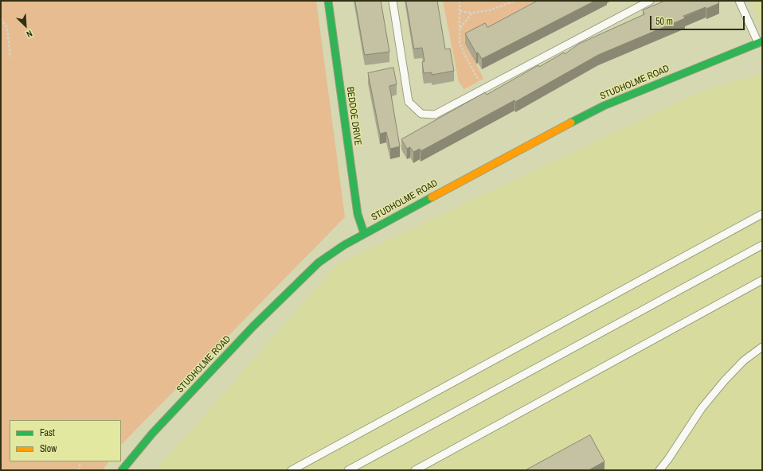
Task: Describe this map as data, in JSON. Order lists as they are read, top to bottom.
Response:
{
  "streets": {
    "street": ["STUDHOLME ROAD", "BEDDOE DRIVE"]
  },
  "crossings": [
    ["STUDHOLME ROAD", "BEDDOE DRIVE"]
  ],
  "legend": ["Fast", "Slow"],
  "scale_bar": "50 m",
  "north": "bottom right"
}
